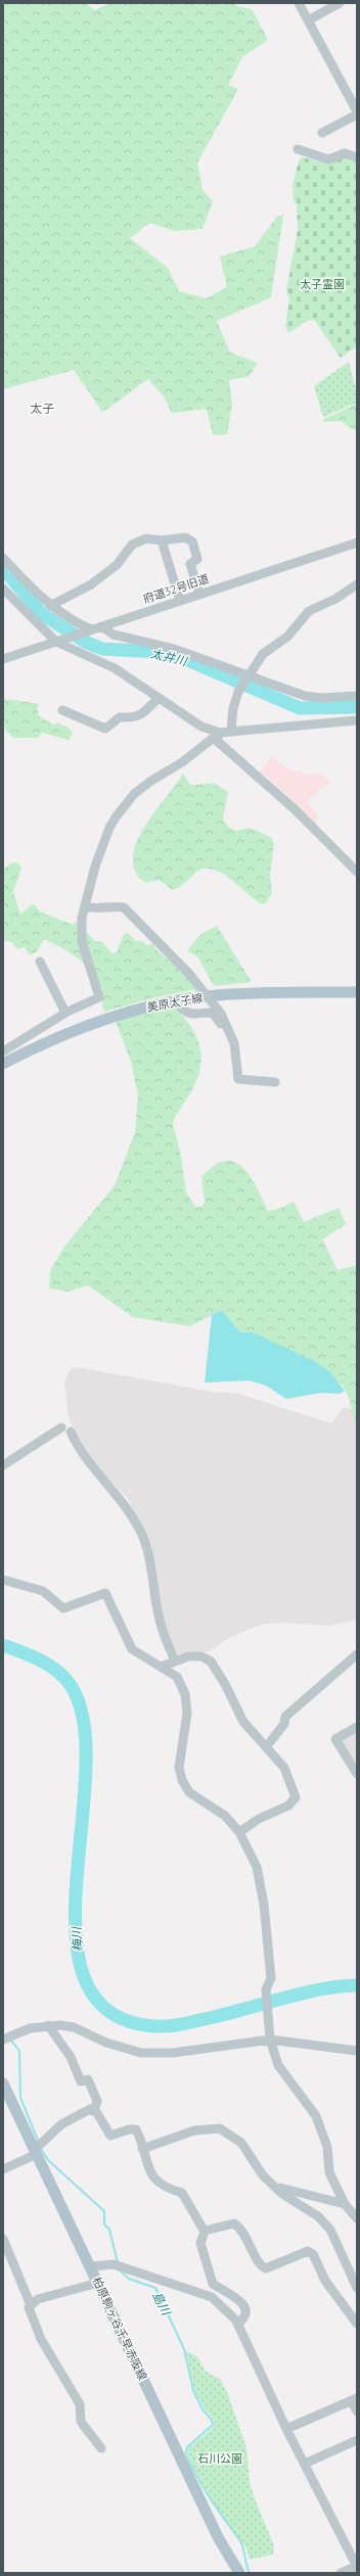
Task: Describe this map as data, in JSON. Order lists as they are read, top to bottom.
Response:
{
  "streets": {
    "main road": ["美原太子線", "柏原駒ヶ谷千早赤阪線"],
    "street": ["府道32号旧道"]
  },
  "districts": ["太子"],
  "water": ["太井川", "梅川", "島川"],
  "parks": ["太子霊園", "石川公園"]
}
